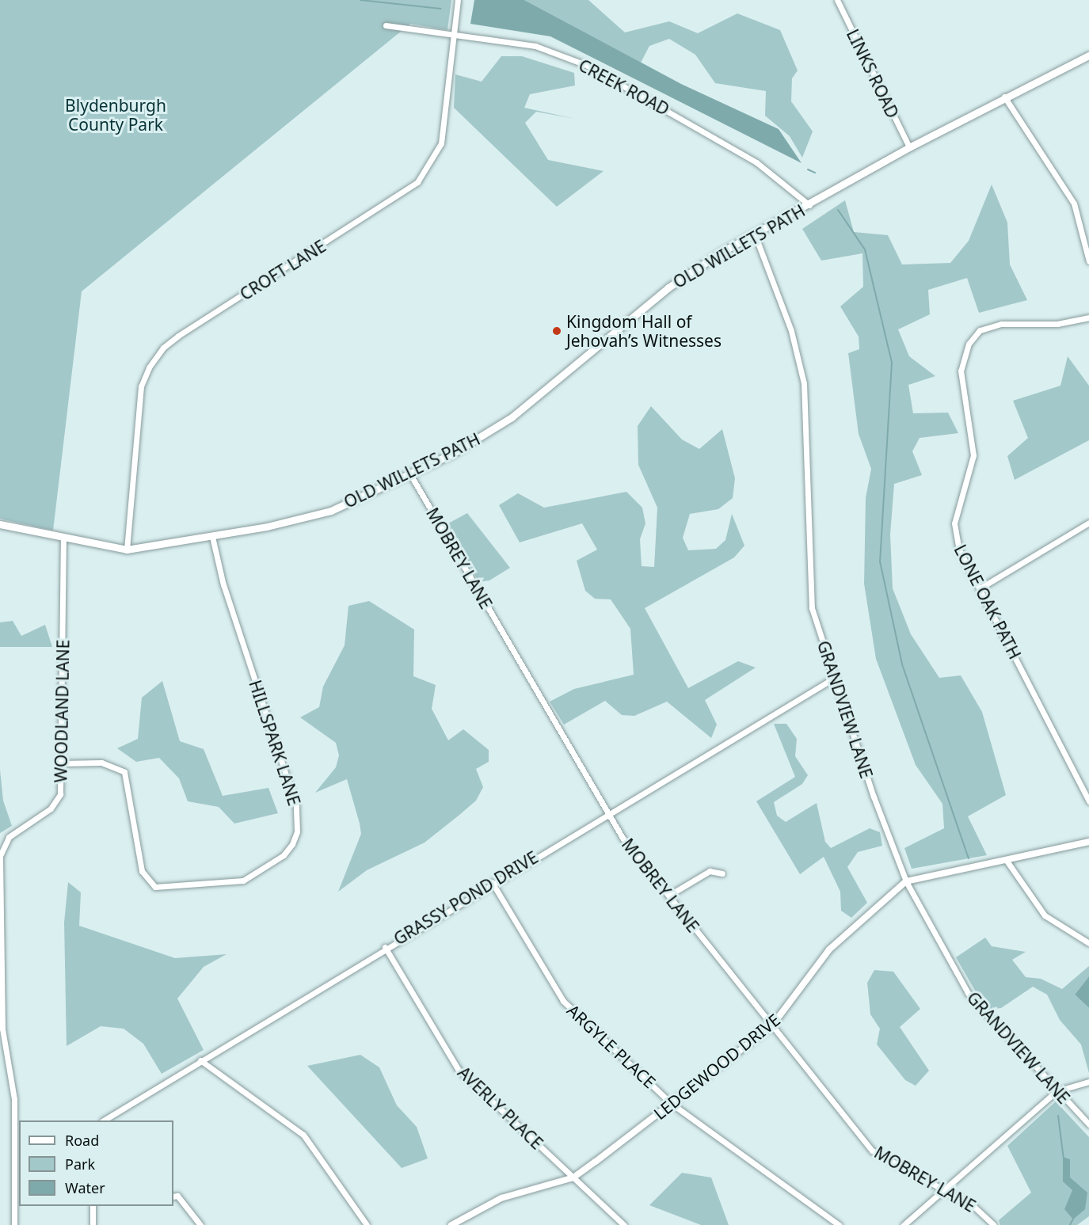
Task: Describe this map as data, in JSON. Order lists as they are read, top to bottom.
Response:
{
  "streets": {
    "main road": ["OLD WILLETS PATH"],
    "street": [
      "LINKS ROAD",
      "CREEK ROAD",
      "CROFT LANE",
      "MOBREY LANE",
      "LONE OAK PATH",
      "GRANDVIEW LANE",
      "WOODLAND LANE",
      "HILLSPARK LANE",
      "GRASSY POND DRIVE",
      "ARGYLE PLACE",
      "LEDGEWOOD DRIVE",
      "AVERLY PLACE"
    ]
  },
  "crossings": [
    ["LINKS ROAD", "OLD WILLETS PATH"],
    ["CREEK ROAD", "OLD WILLETS PATH"],
    ["CREEK ROAD", "CROFT LANE"],
    ["OLD WILLETS PATH", "CROFT LANE"],
    ["OLD WILLETS PATH", "MOBREY LANE"],
    ["OLD WILLETS PATH", "GRANDVIEW LANE"],
    ["OLD WILLETS PATH", "WOODLAND LANE"],
    ["OLD WILLETS PATH", "HILLSPARK LANE"],
    ["MOBREY LANE", "GRASSY POND DRIVE"],
    ["MOBREY LANE", "LEDGEWOOD DRIVE"],
    ["GRANDVIEW LANE", "GRASSY POND DRIVE"],
    ["GRANDVIEW LANE", "LEDGEWOOD DRIVE"],
    ["WOODLAND LANE", "HILLSPARK LANE"],
    ["GRASSY POND DRIVE", "ARGYLE PLACE"],
    ["GRASSY POND DRIVE", "AVERLY PLACE"],
    ["ARGYLE PLACE", "LEDGEWOOD DRIVE"],
    ["LEDGEWOOD DRIVE", "AVERLY PLACE"]
  ],
  "parks": ["Blydenburgh County Park"],
  "places": ["Kingdom Hall of Jehovah’s Witnesses"],
  "legend": ["Road", "Park", "Water"]
}
